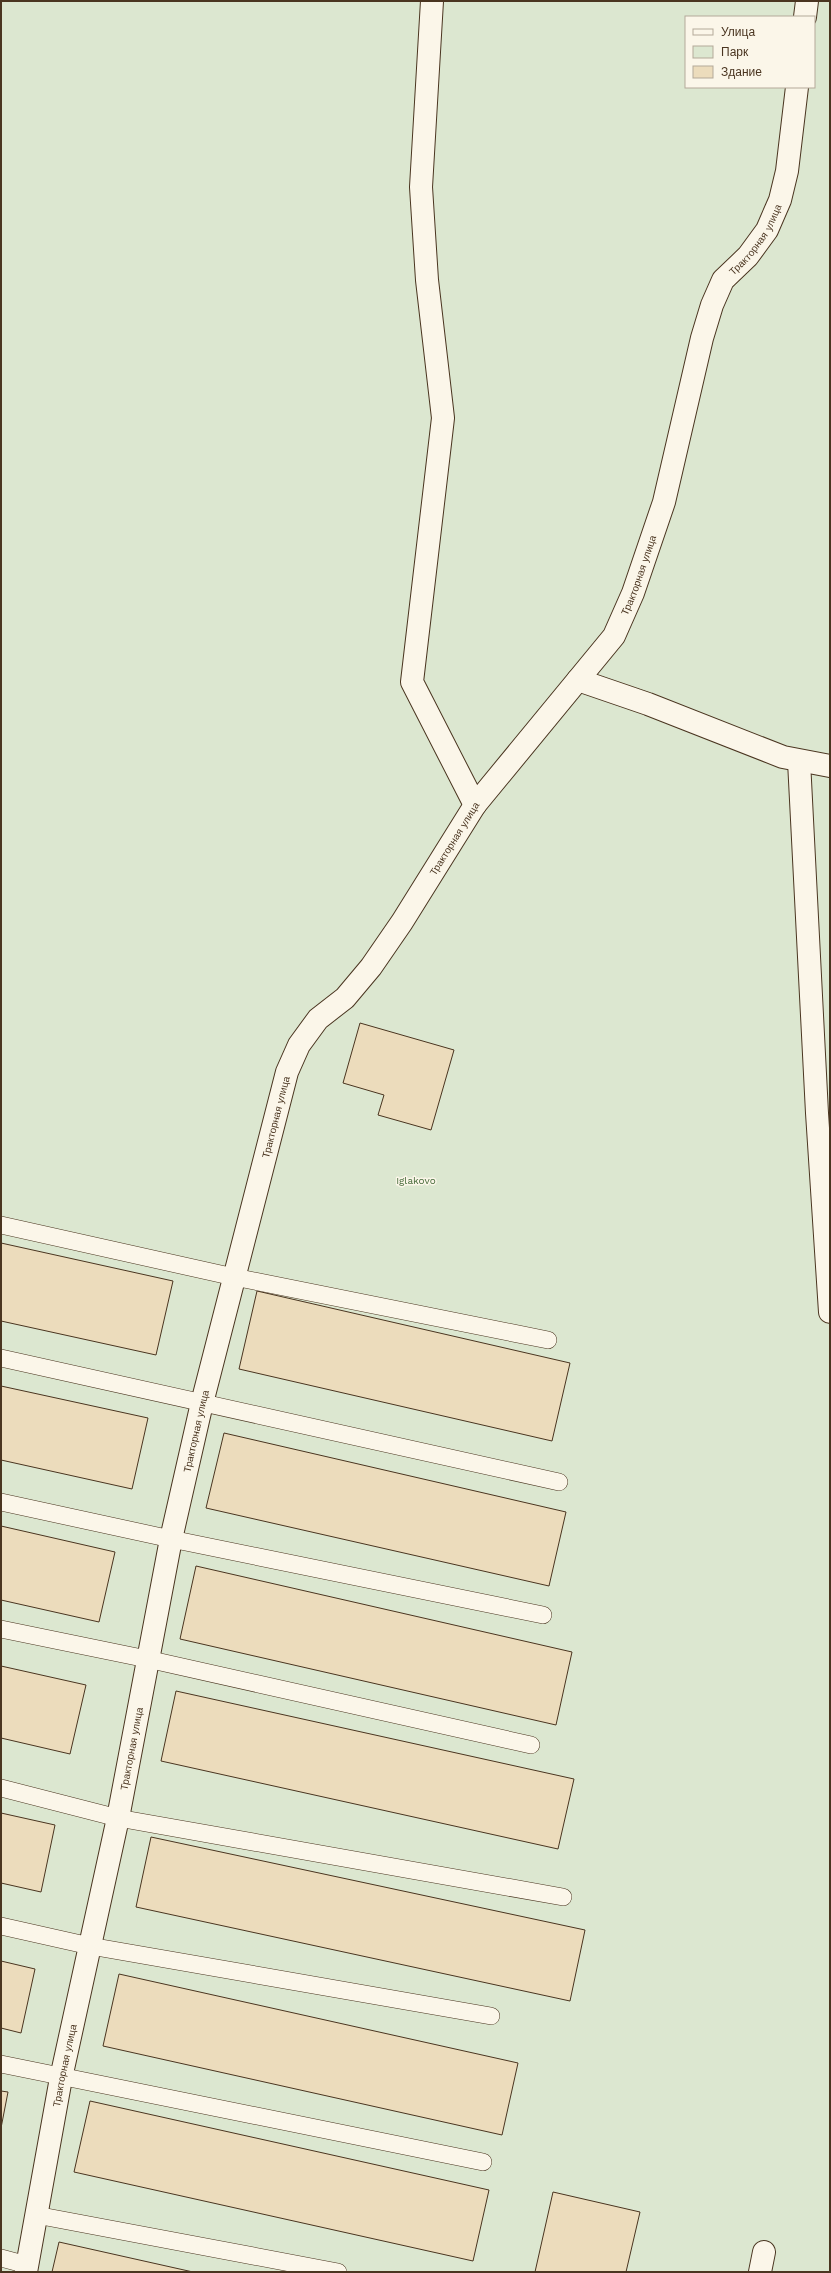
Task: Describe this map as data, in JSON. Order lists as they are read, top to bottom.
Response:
{
  "streets": {
    "street": ["Тракторная улица"]
  },
  "parks": ["Iglakovo"],
  "legend": ["Улица", "Парк", "Здание"]
}
